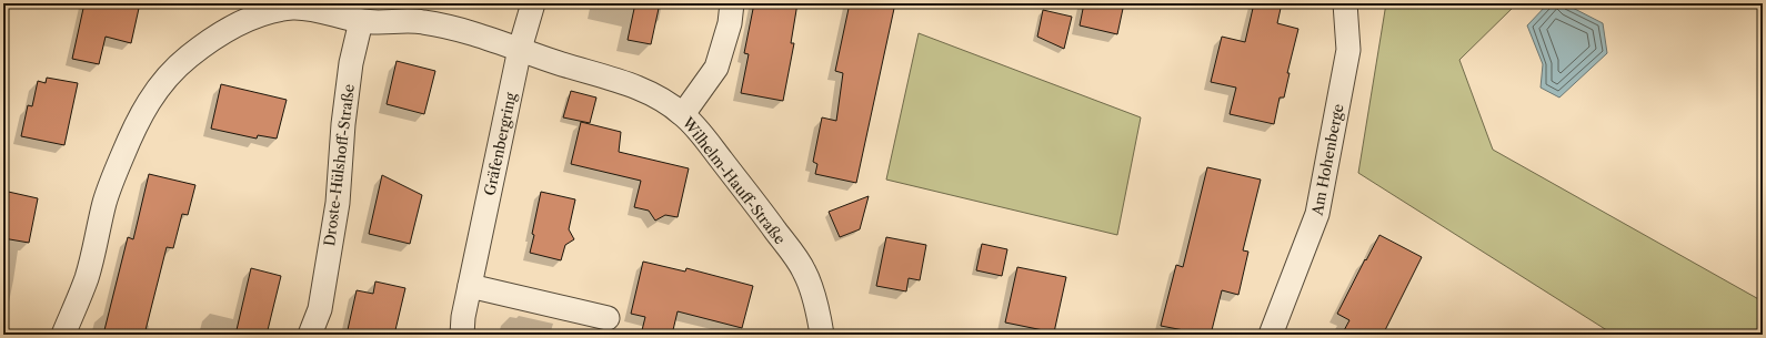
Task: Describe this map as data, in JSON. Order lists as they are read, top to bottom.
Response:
{
  "streets": {
    "street": [
      "Gräfenbergring",
      "Am Hohenberge",
      "Droste-Hülshoff-Straße",
      "Wilhelm-Hauff-Straße"
    ]
  },
  "crossings": [
    ["Gräfenbergring", "Wilhelm-Hauff-Straße"]
  ]
}
